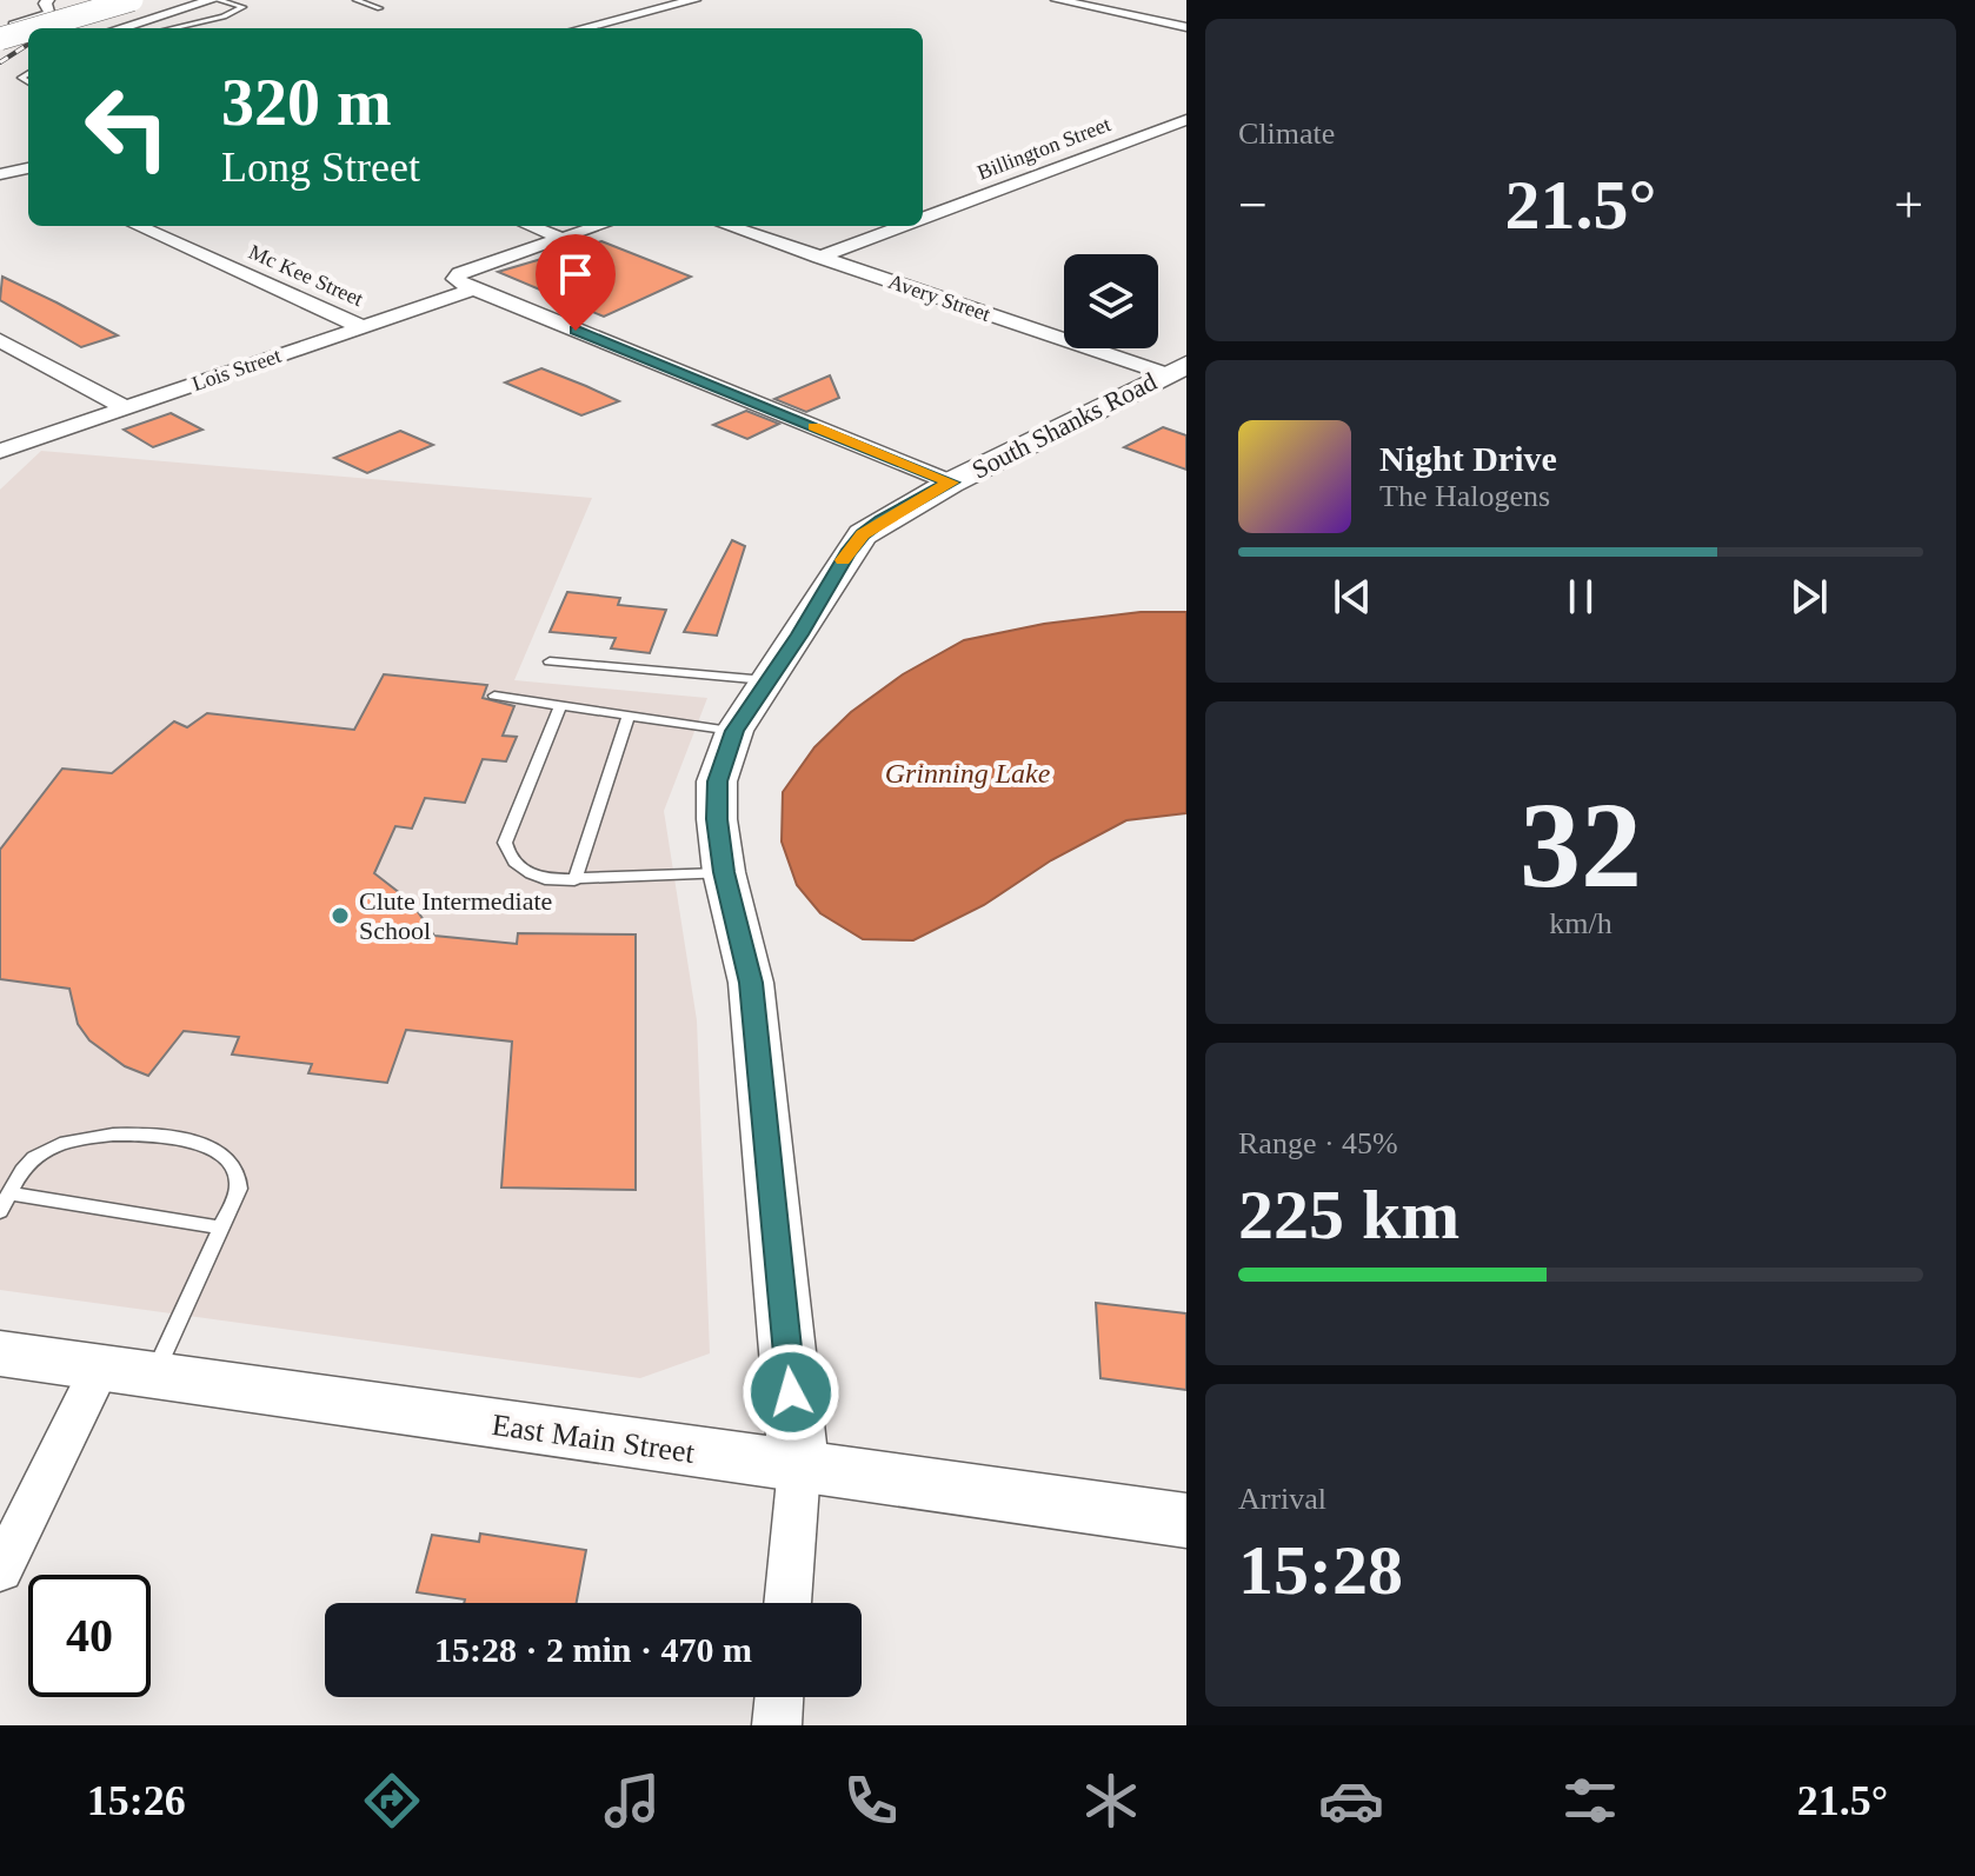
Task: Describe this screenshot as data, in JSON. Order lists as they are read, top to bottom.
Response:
{
  "streets": {
    "street": [
      "Billington Street",
      "Mc Kee Street",
      "Avery Street",
      "Lois Street",
      "South Shanks Road",
      "East Main Street"
    ]
  },
  "crossings": [
    ["Billington Street", "Avery Street"],
    ["Mc Kee Street", "Lois Street"],
    ["Avery Street", "South Shanks Road"],
    ["South Shanks Road", "East Main Street"]
  ],
  "water": ["Grinning Lake"],
  "places": ["Clute Intermediate School"],
  "page": {
    "tile": [
      "Climate",
      ["32", "km/h"],
      ["Range · 45%", "225 km"],
      ["Arrival", "15:28"]
    ],
    "turn": ["320 m", "Long Street"],
    "heat": ["−", "21.5°", "+"],
    "song": ["Night Drive", "The Halogens"],
    "limit": "40",
    "trip": "15:28 · 2 min · 470 m",
    "tabs": ["15:26", "21.5°"]
  }
}
